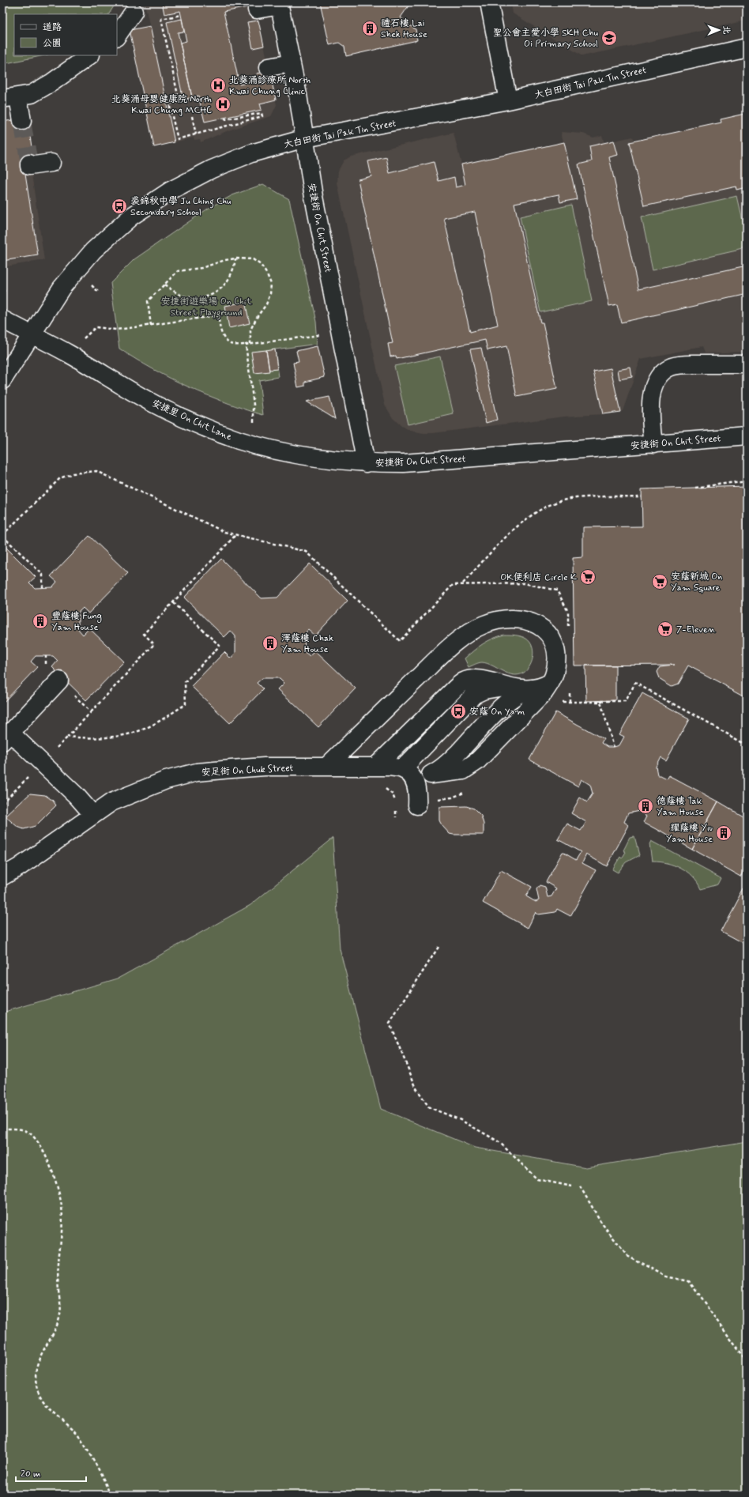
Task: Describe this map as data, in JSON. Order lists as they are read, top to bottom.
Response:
{
  "streets": {
    "street": [
      "大白田街 Tai Pak Tin Street",
      "安捷街 On Chit Street",
      "安捷里 On Chit Lane",
      "安足街 On Chuk Street"
    ]
  },
  "crossings": [
    ["大白田街 Tai Pak Tin Street", "安捷街 On Chit Street"],
    ["大白田街 Tai Pak Tin Street", "安捷里 On Chit Lane"],
    ["安捷街 On Chit Street", "安捷里 On Chit Lane"]
  ],
  "parks": ["安捷街遊樂場 On Chit Street Playground"],
  "places": {
    "building": [
      "禮石樓 Lai Shek House",
      "豐蔭樓 Fung Yam House",
      "澤蔭樓 Chak Yam House",
      "德蔭樓 Tak Yam House",
      "耀蔭樓 Yiu Yam House"
    ],
    "school or university": ["聖公會主愛小學 SKH Chu Oi Primary School"],
    "hospital": ["北葵涌診療所 North Kwai Chung Clinic", "北葵涌母嬰健康院 North Kwai Chung MCHC"],
    "bus stop": ["裘錦秋中學 Ju Ching Chu Secondary School", "安蔭 On Yam"],
    "supermarket": ["OK便利店 Circle K", "安蔭新城 On Yam Square", "7-Eleven"]
  },
  "legend": ["道路", "公園"],
  "scale_bar": "20 m",
  "north": "right"
}
